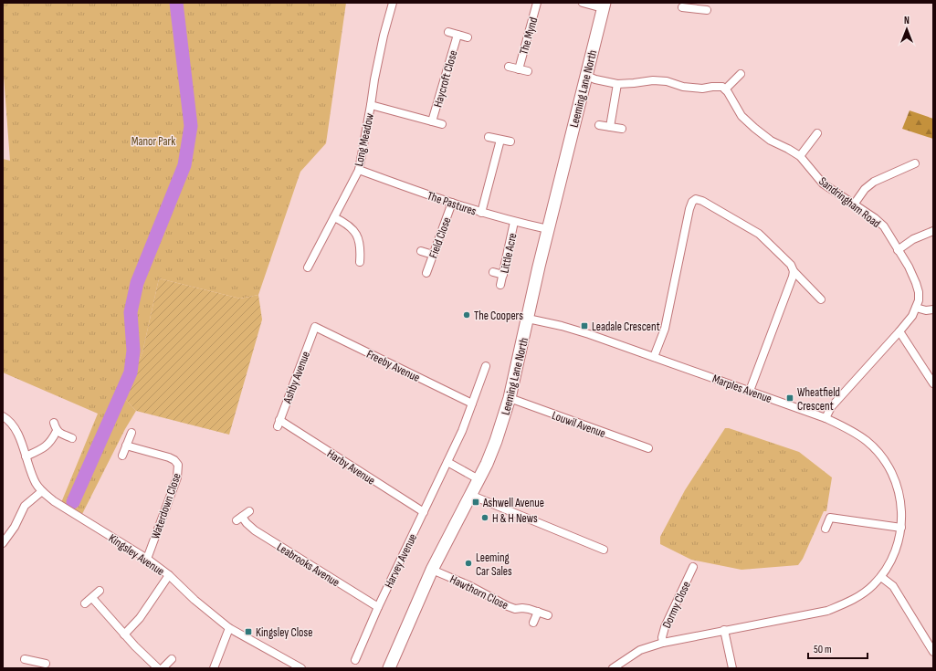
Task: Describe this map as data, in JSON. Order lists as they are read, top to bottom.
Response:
{
  "streets": {
    "highway": ["Leeming Lane North"],
    "street": [
      "The Mynd",
      "Haycroft Close",
      "Long Meadow",
      "Sandringham Road",
      "The Pastures",
      "Field Close",
      "Little Acre",
      "Freeby Avenue",
      "Ashby Avenue",
      "Marples Avenue",
      "Louwil Avenue",
      "Harby Avenue",
      "Waterdown Close",
      "Kingsley Avenue",
      "Harvey Avenue",
      "Leabrooks Avenue",
      "Hawthorn Close",
      "Dormy Close"
    ]
  },
  "crossings": [
    ["Haycroft Close", "Long Meadow"],
    ["Leeming Lane North", "The Pastures"],
    ["Leeming Lane North", "Marples Avenue"],
    ["Leeming Lane North", "Louwil Avenue"],
    ["Leeming Lane North", "Hawthorn Close"],
    ["Long Meadow", "The Pastures"],
    ["The Pastures", "Field Close"],
    ["The Pastures", "Little Acre"],
    ["Freeby Avenue", "Ashby Avenue"],
    ["Freeby Avenue", "Harvey Avenue"],
    ["Ashby Avenue", "Harby Avenue"],
    ["Marples Avenue", "Dormy Close"],
    ["Harby Avenue", "Harvey Avenue"],
    ["Waterdown Close", "Kingsley Avenue"],
    ["Harvey Avenue", "Leabrooks Avenue"]
  ],
  "parks": ["Manor Park"],
  "places": {
    "other": ["The Coopers", "H & H News", "Leeming Car Sales"],
    "transit": [
      "Leadale Crescent",
      "Wheatfield Crescent",
      "Ashwell Avenue",
      "Kingsley Close"
    ]
  },
  "scale_bar": "50 m",
  "north": "top"
}
